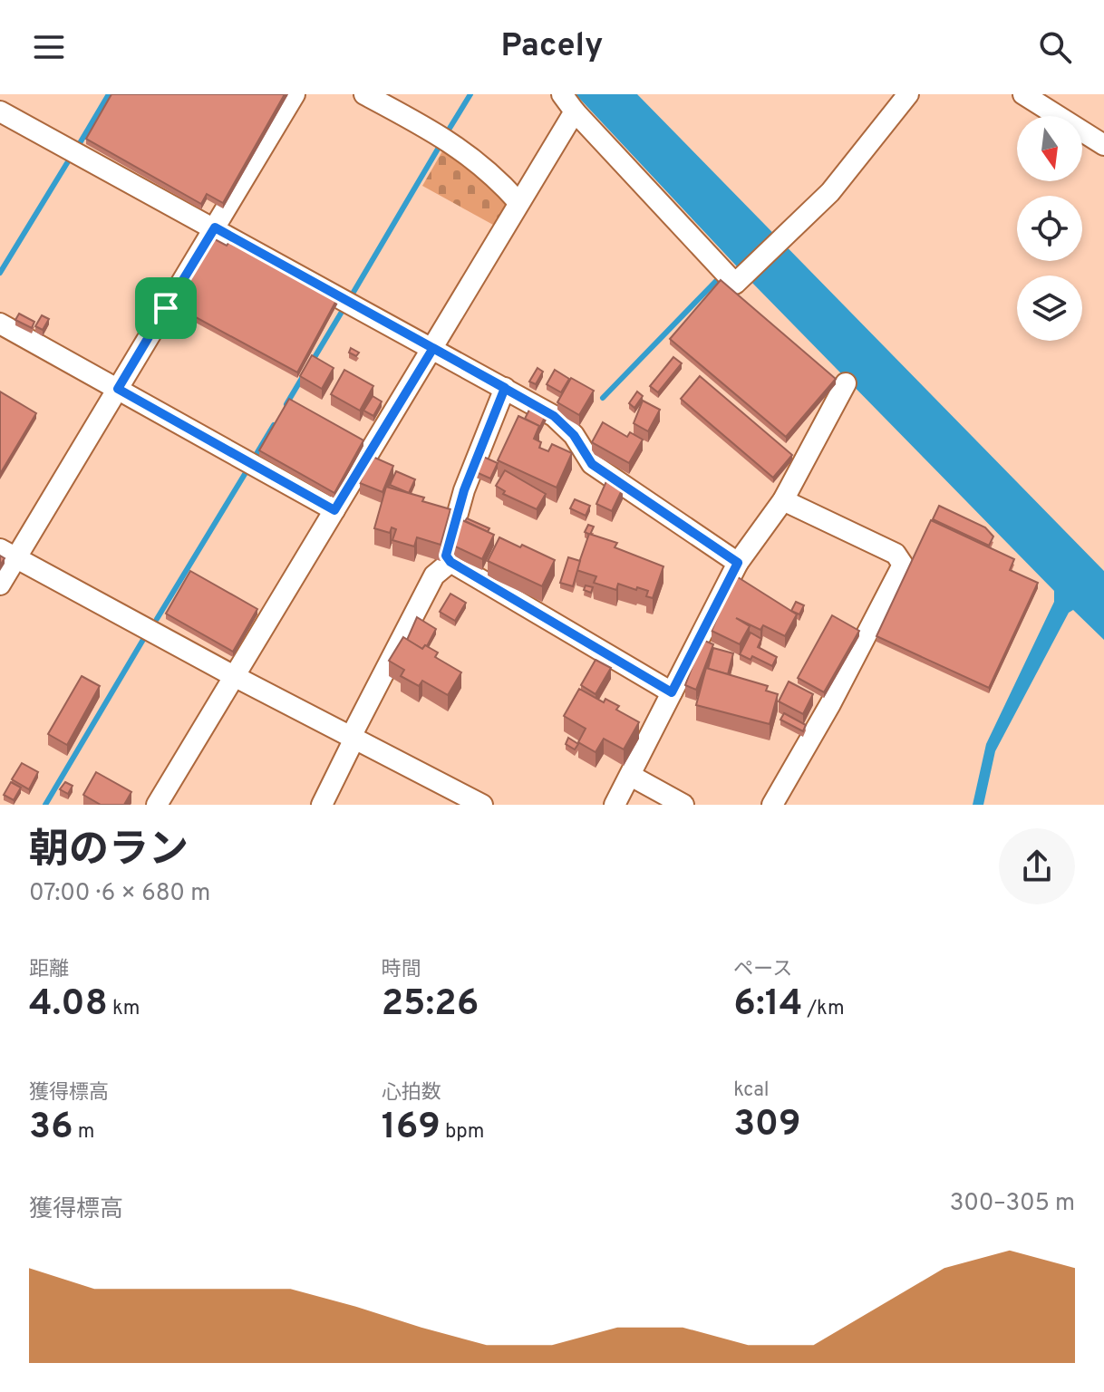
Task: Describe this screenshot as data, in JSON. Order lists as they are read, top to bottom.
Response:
{
  "north": "bottom",
  "page": {
    "header": "Pacely",
    "heading": ["朝のラン", "07:00 · 6 × 680 m"],
    "stats": [
      ["距離", "4.08 km"],
      ["時間", "25:26"],
      ["ペース", "6:14 /km"],
      ["獲得標高", "36 m"],
      ["心拍数", "169 bpm"],
      ["kcal", "309"]
    ],
    "chart": ["獲得標高", "300–305 m"]
  }
}
